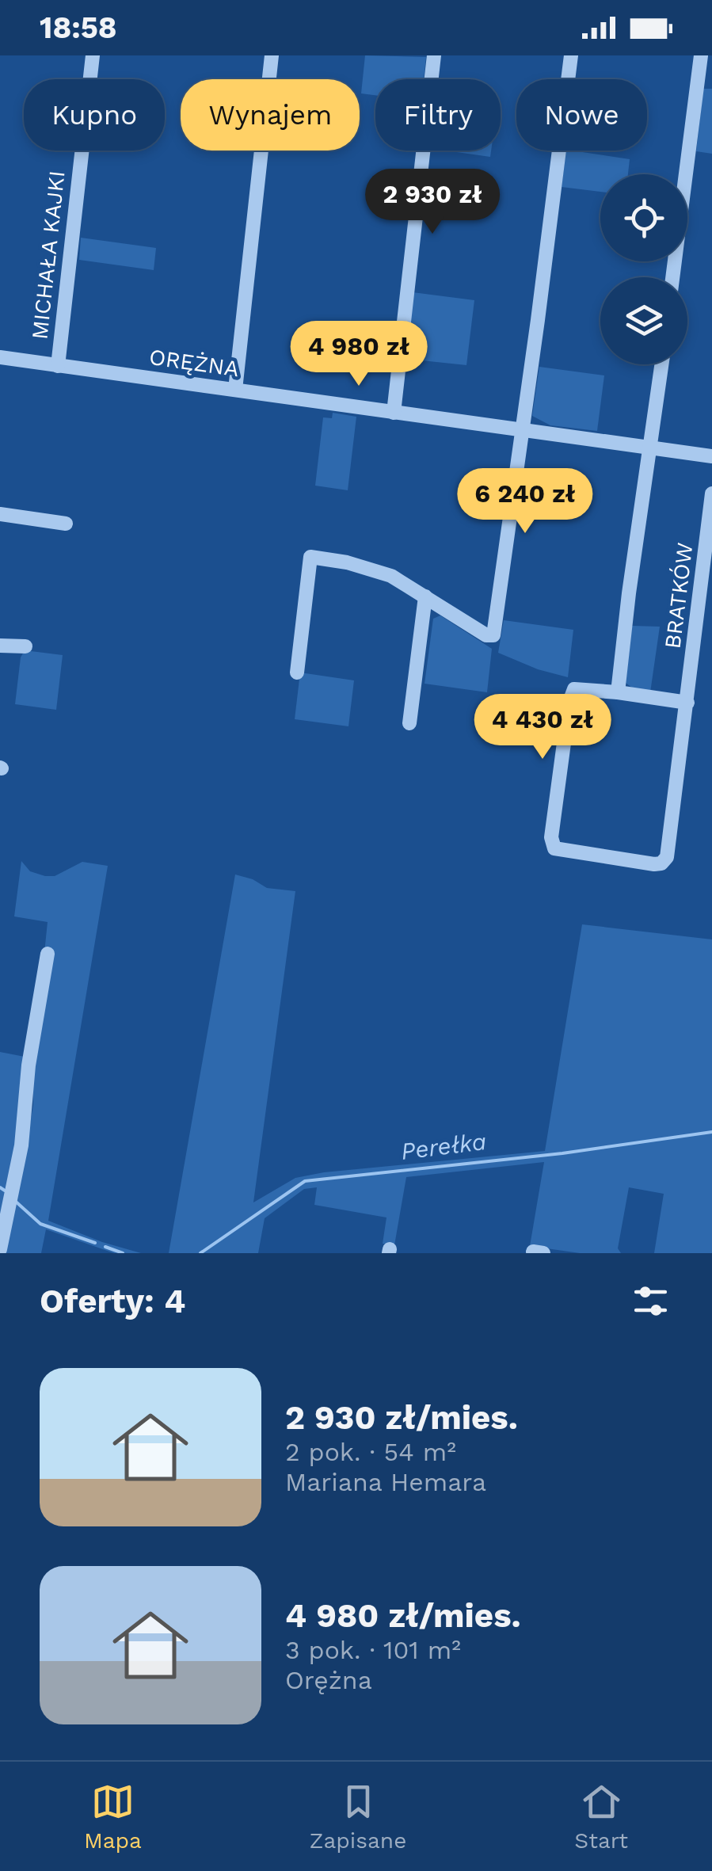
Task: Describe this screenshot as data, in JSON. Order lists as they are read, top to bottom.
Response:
{
  "streets": {
    "street": ["MICHAŁA KAJKI", "ORĘŻNA", "BRATKÓW"]
  },
  "crossings": [
    ["MICHAŁA KAJKI", "ORĘŻNA"]
  ],
  "water": ["Perełka"],
  "page": {
    "status": "18:58",
    "chip": [
      "Kupno",
      "Wynajem",
      "Filtry",
      "Nowe"
    ],
    "price": [
      "2 930 zł",
      "4 980 zł",
      "6 240 zł",
      "4 430 zł"
    ],
    "heading": "Oferty: 4",
    "list": [
      {
        "name": "2 930 zł/mies.",
        "note": "2 pok. · 54 m² · Mariana Hemara"
      },
      {
        "name": "4 980 zł/mies.",
        "note": "3 pok. · 101 m² · Orężna"
      }
    ],
    "tabs": ["Mapa", "Zapisane", "Start"]
  }
}
